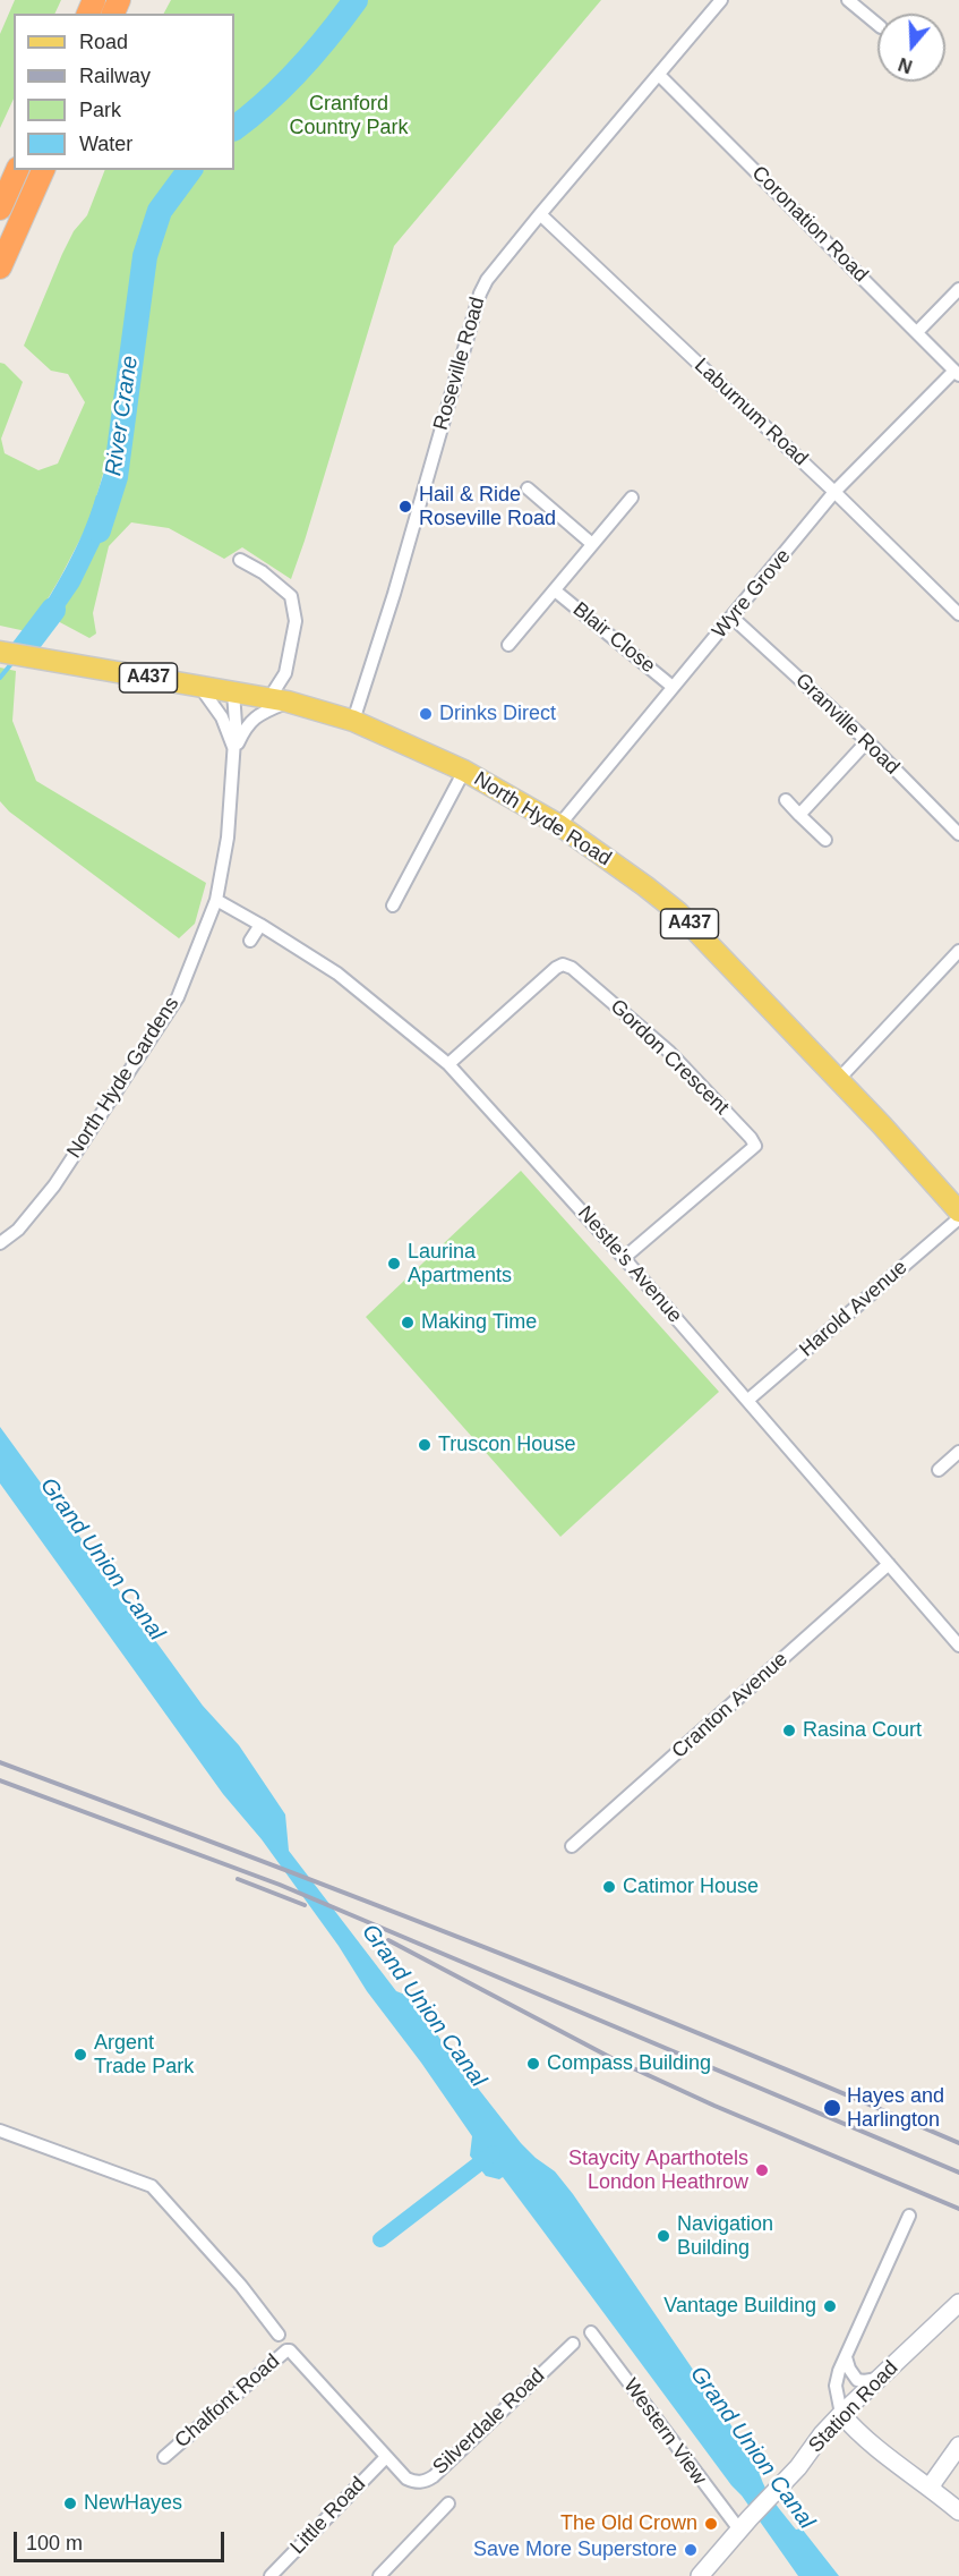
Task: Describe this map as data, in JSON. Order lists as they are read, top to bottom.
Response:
{
  "streets": {
    "main road": ["A437", "North Hyde Road"],
    "street": [
      "Coronation Road",
      "Roseville Road",
      "Laburnum Road",
      "Wyre Grove",
      "Blair Close",
      "Granville Road",
      "Gordon Crescent",
      "North Hyde Gardens",
      "Nestle's Avenue",
      "Harold Avenue",
      "Cranton Avenue",
      "Chalfont Road",
      "Station Road",
      "Silverdale Road",
      "Western View",
      "Little Road"
    ]
  },
  "crossings": [
    ["Coronation Road", "Roseville Road"],
    ["Coronation Road", "Wyre Grove"],
    ["Roseville Road", "Laburnum Road"],
    ["Roseville Road", "North Hyde Road"],
    ["Laburnum Road", "Wyre Grove"],
    ["Wyre Grove", "Blair Close"],
    ["Wyre Grove", "Granville Road"],
    ["Wyre Grove", "North Hyde Road"],
    ["North Hyde Road", "North Hyde Gardens"],
    ["Gordon Crescent", "Nestle's Avenue"],
    ["North Hyde Gardens", "Nestle's Avenue"],
    ["Nestle's Avenue", "Harold Avenue"],
    ["Nestle's Avenue", "Cranton Avenue"],
    ["Chalfont Road", "Silverdale Road"],
    ["Station Road", "Western View"],
    ["Silverdale Road", "Little Road"]
  ],
  "water": ["River Crane", "Grand Union Canal"],
  "parks": ["Cranford Country Park"],
  "places": [
    "Hail & Ride Roseville Road",
    "Drinks Direct",
    "Laurina Apartments",
    "Making Time",
    "Truscon House",
    "Rasina Court",
    "Catimor House",
    "Argent Trade Park",
    "Compass Building",
    "Hayes and Harlington",
    "Staycity Aparthotels London Heathrow",
    "Navigation Building",
    "Vantage Building",
    "NewHayes",
    "The Old Crown",
    "Save More Superstore"
  ],
  "legend": [
    "Road",
    "Railway",
    "Park",
    "Water"
  ],
  "scale_bar": "100 m",
  "north": "bottom"
}
